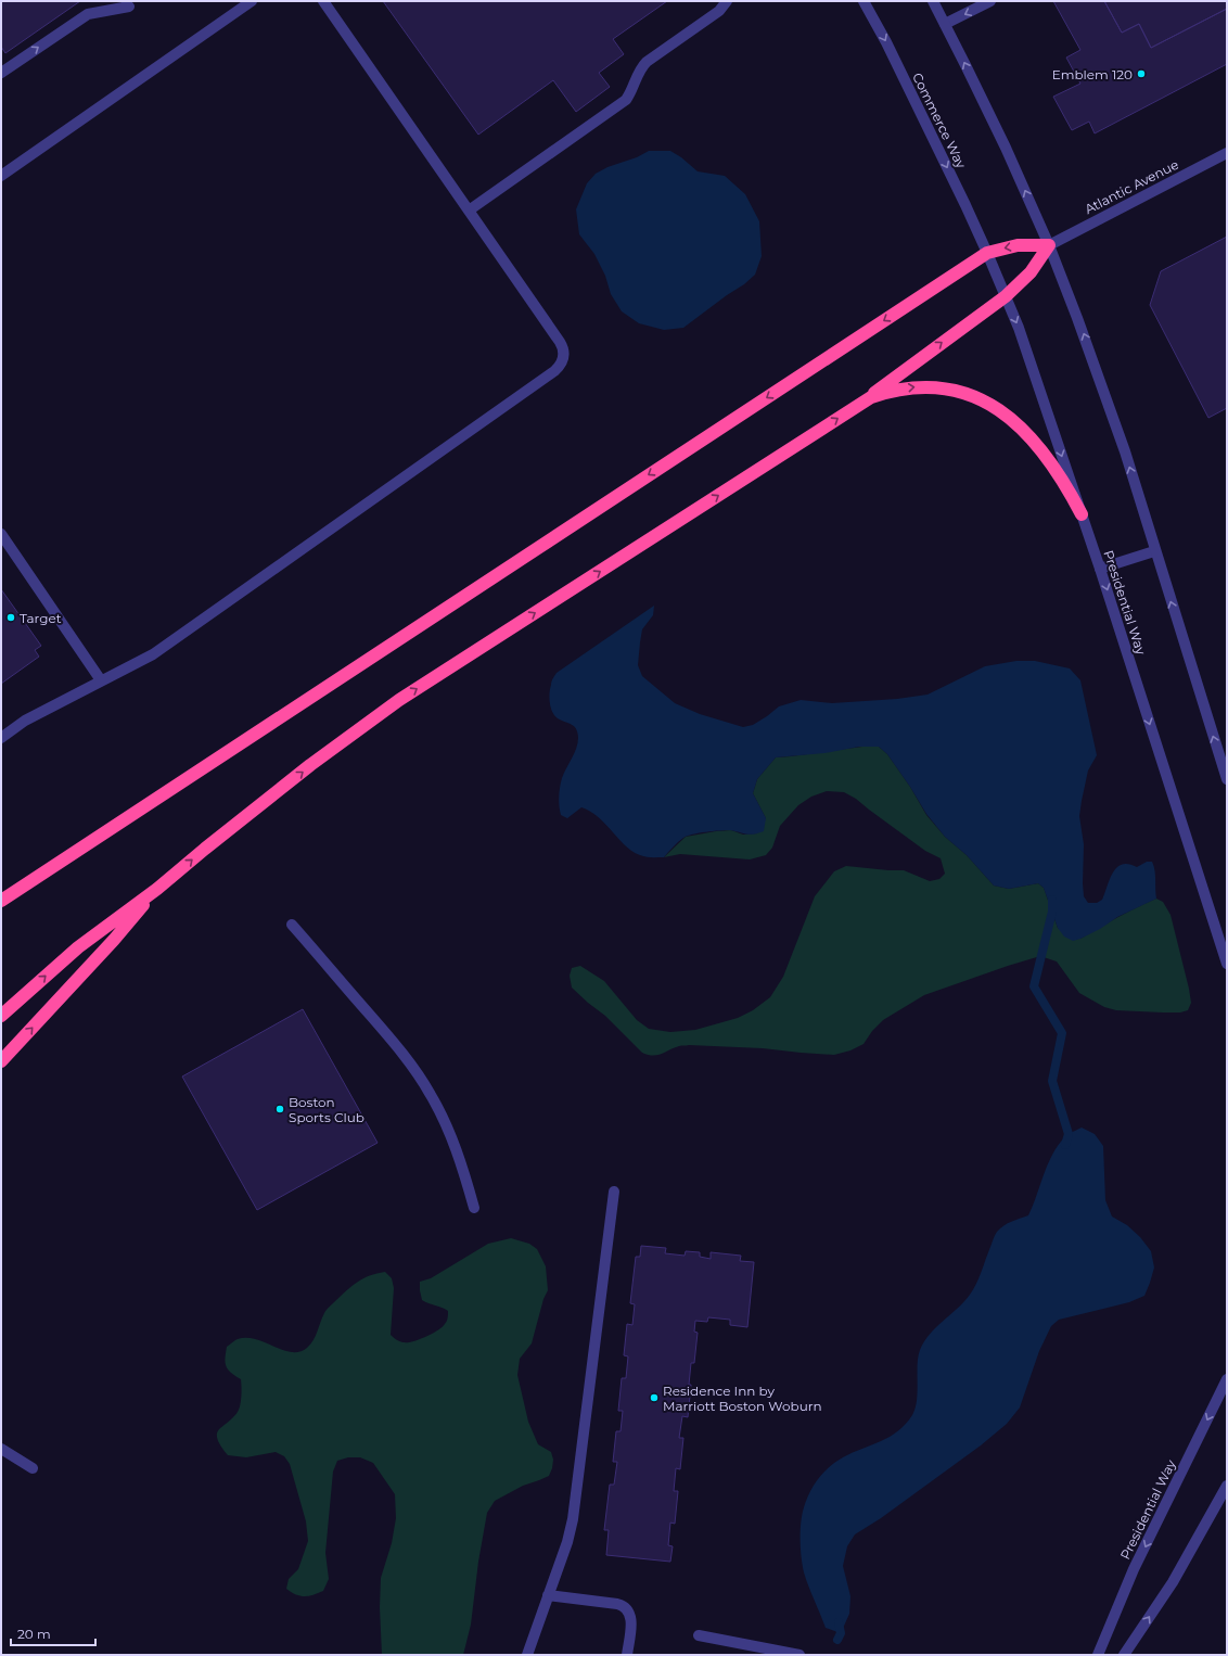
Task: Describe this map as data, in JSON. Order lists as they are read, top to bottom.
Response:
{
  "streets": {
    "street": ["Commerce Way", "Atlantic Avenue", "Presidential Way"]
  },
  "crossings": [
    ["Commerce Way", "Presidential Way"]
  ],
  "places": [
    "Emblem 120",
    "Target",
    "Boston Sports Club",
    "Residence Inn by Marriott Boston Woburn"
  ],
  "scale_bar": "20 m"
}
